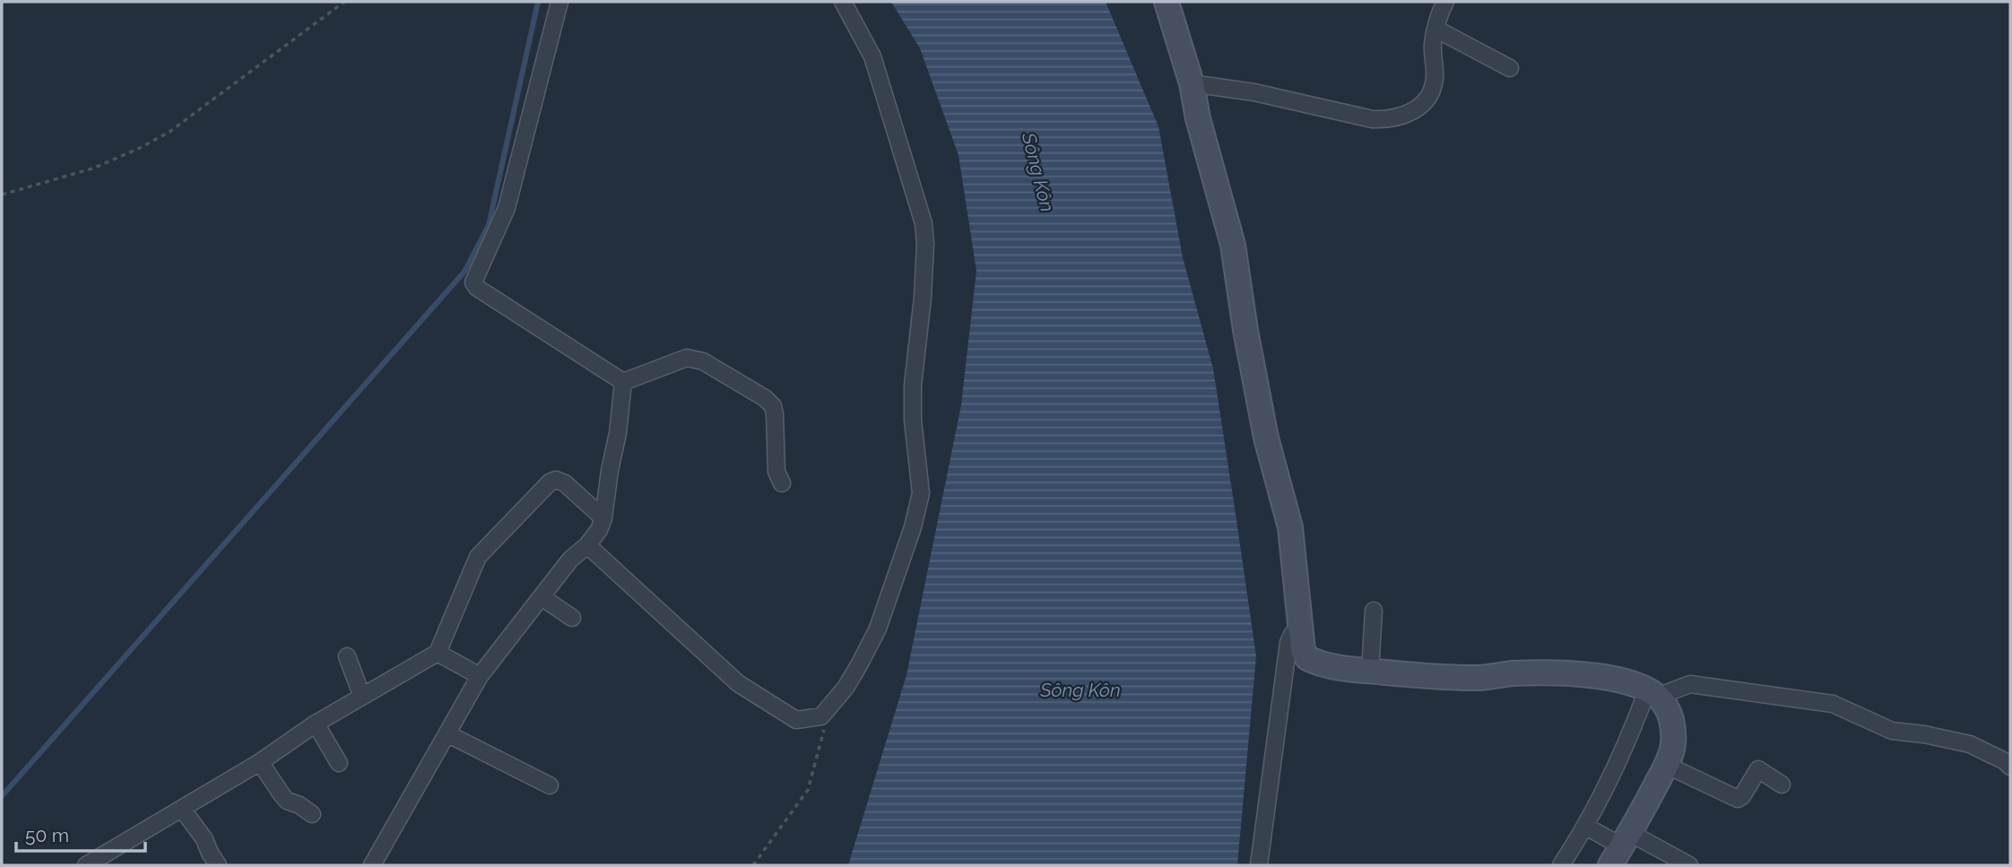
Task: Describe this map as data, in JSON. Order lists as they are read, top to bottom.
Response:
{
  "water": ["Sông Kôn"],
  "scale_bar": "50 m"
}
